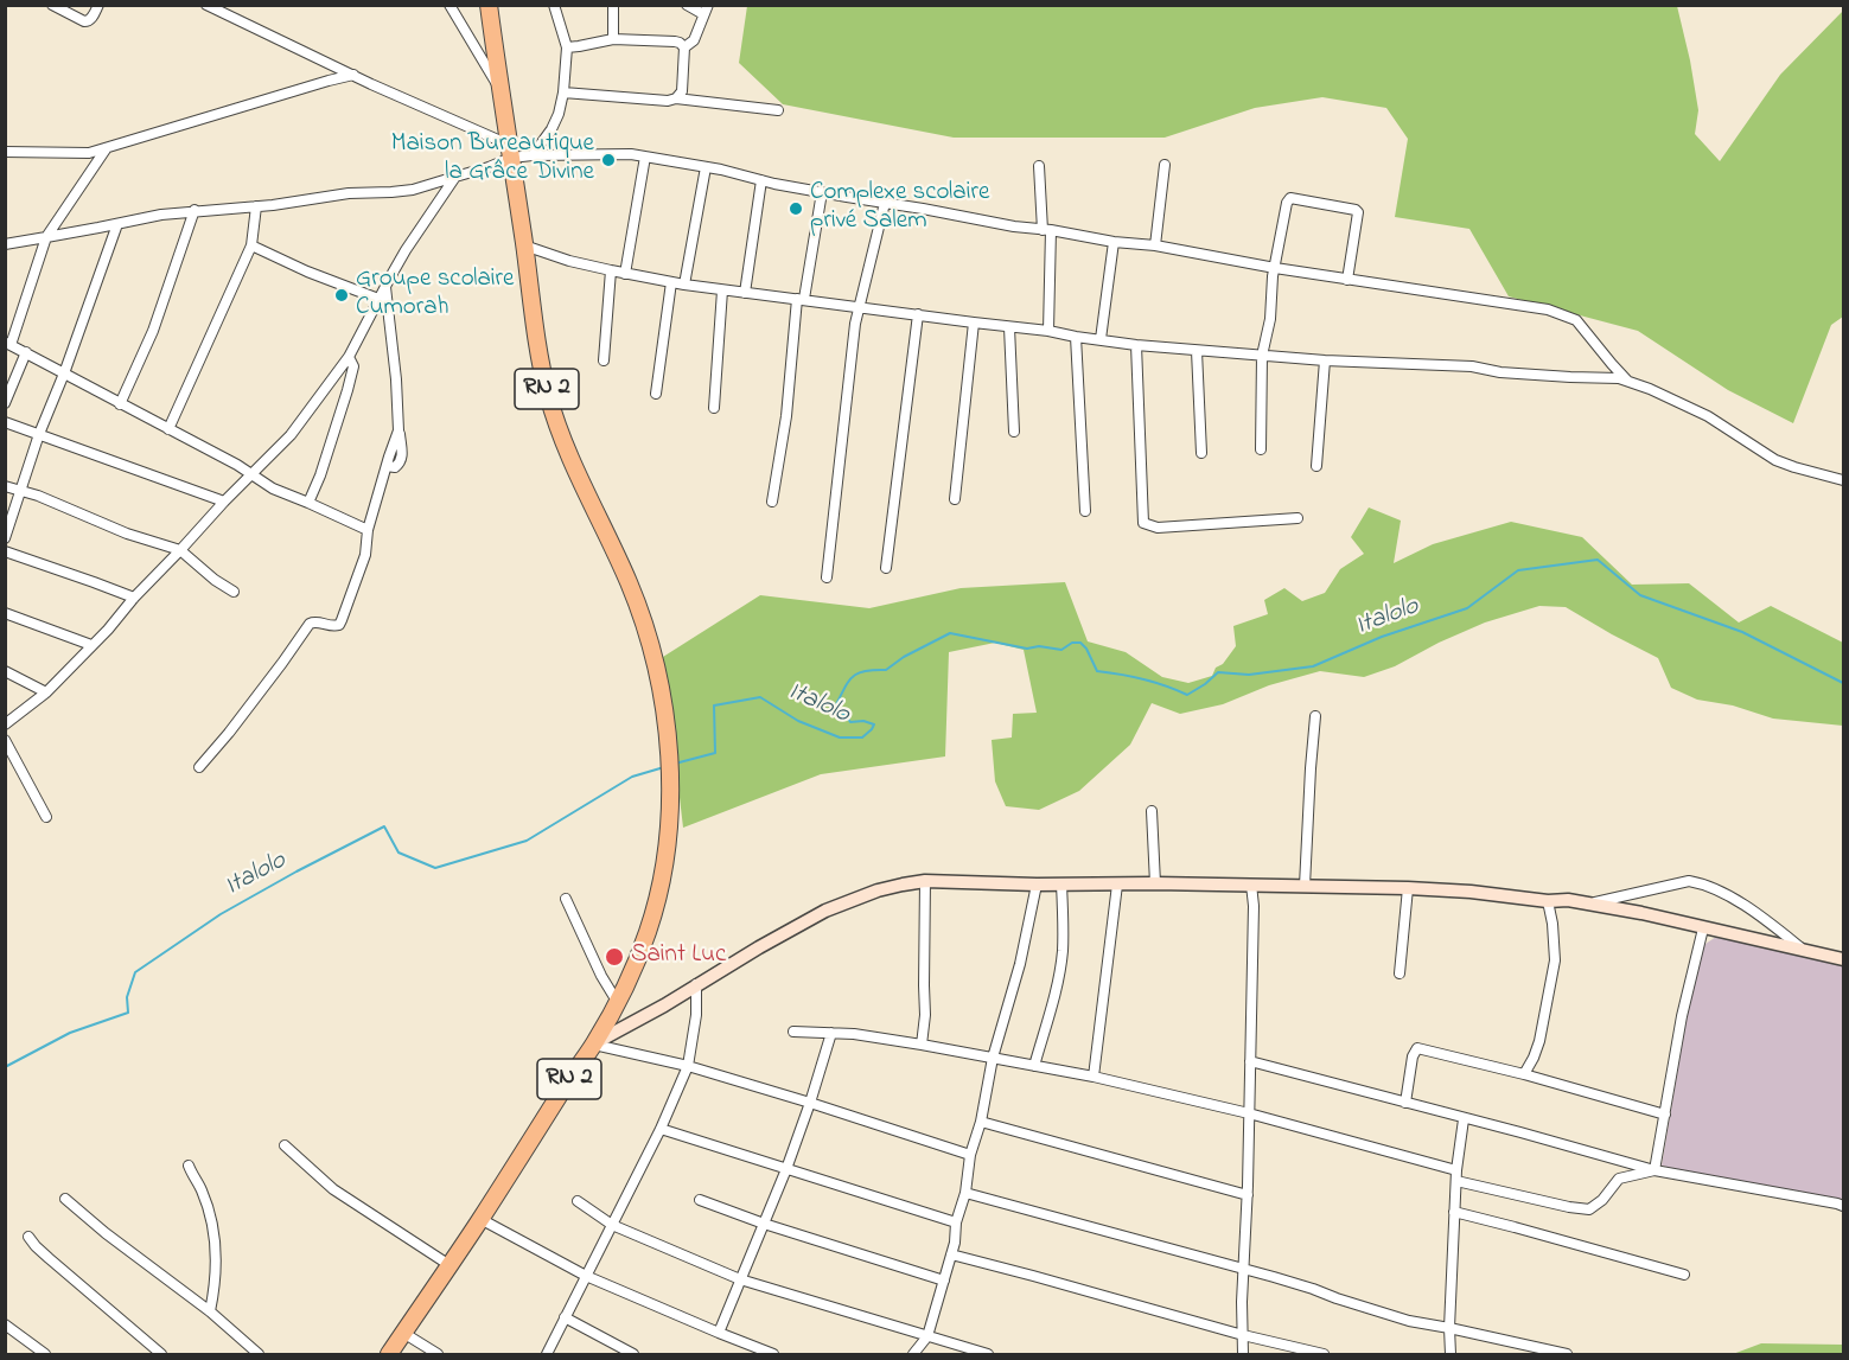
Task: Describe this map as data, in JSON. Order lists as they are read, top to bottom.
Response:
{
  "streets": {
    "highway": ["RN 2"]
  },
  "water": ["Italolo"],
  "places": [
    "Maison Bureautique la Grâce Divine",
    "Complexe scolaire privé Salem",
    "Groupe scolaire Cumorah",
    "Saint Luc"
  ]
}
